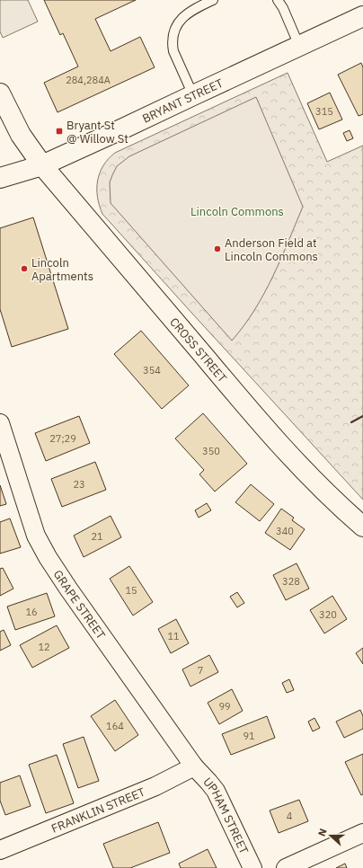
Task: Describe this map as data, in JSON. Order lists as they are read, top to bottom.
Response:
{
  "streets": {
    "main road": ["BRYANT STREET", "CROSS STREET"],
    "street": ["GRAPE STREET", "FRANKLIN STREET", "UPHAM STREET"]
  },
  "crossings": [
    ["BRYANT STREET", "CROSS STREET"],
    ["GRAPE STREET", "FRANKLIN STREET"],
    ["GRAPE STREET", "UPHAM STREET"],
    ["FRANKLIN STREET", "UPHAM STREET"]
  ],
  "parks": ["Lincoln Commons"],
  "places": {
    "transit": ["Bryant St @ Willow St"],
    "other": ["Anderson Field at Lincoln Commons", "Lincoln Apartments"]
  },
  "house_numbers": [
    "284,284A",
    "315",
    "354",
    "27;29",
    "350",
    "23",
    "340",
    "21",
    "328",
    "15",
    "16",
    "320",
    "11",
    "12",
    "7",
    "99",
    "164",
    "91",
    "4"
  ],
  "north": "left"
}
